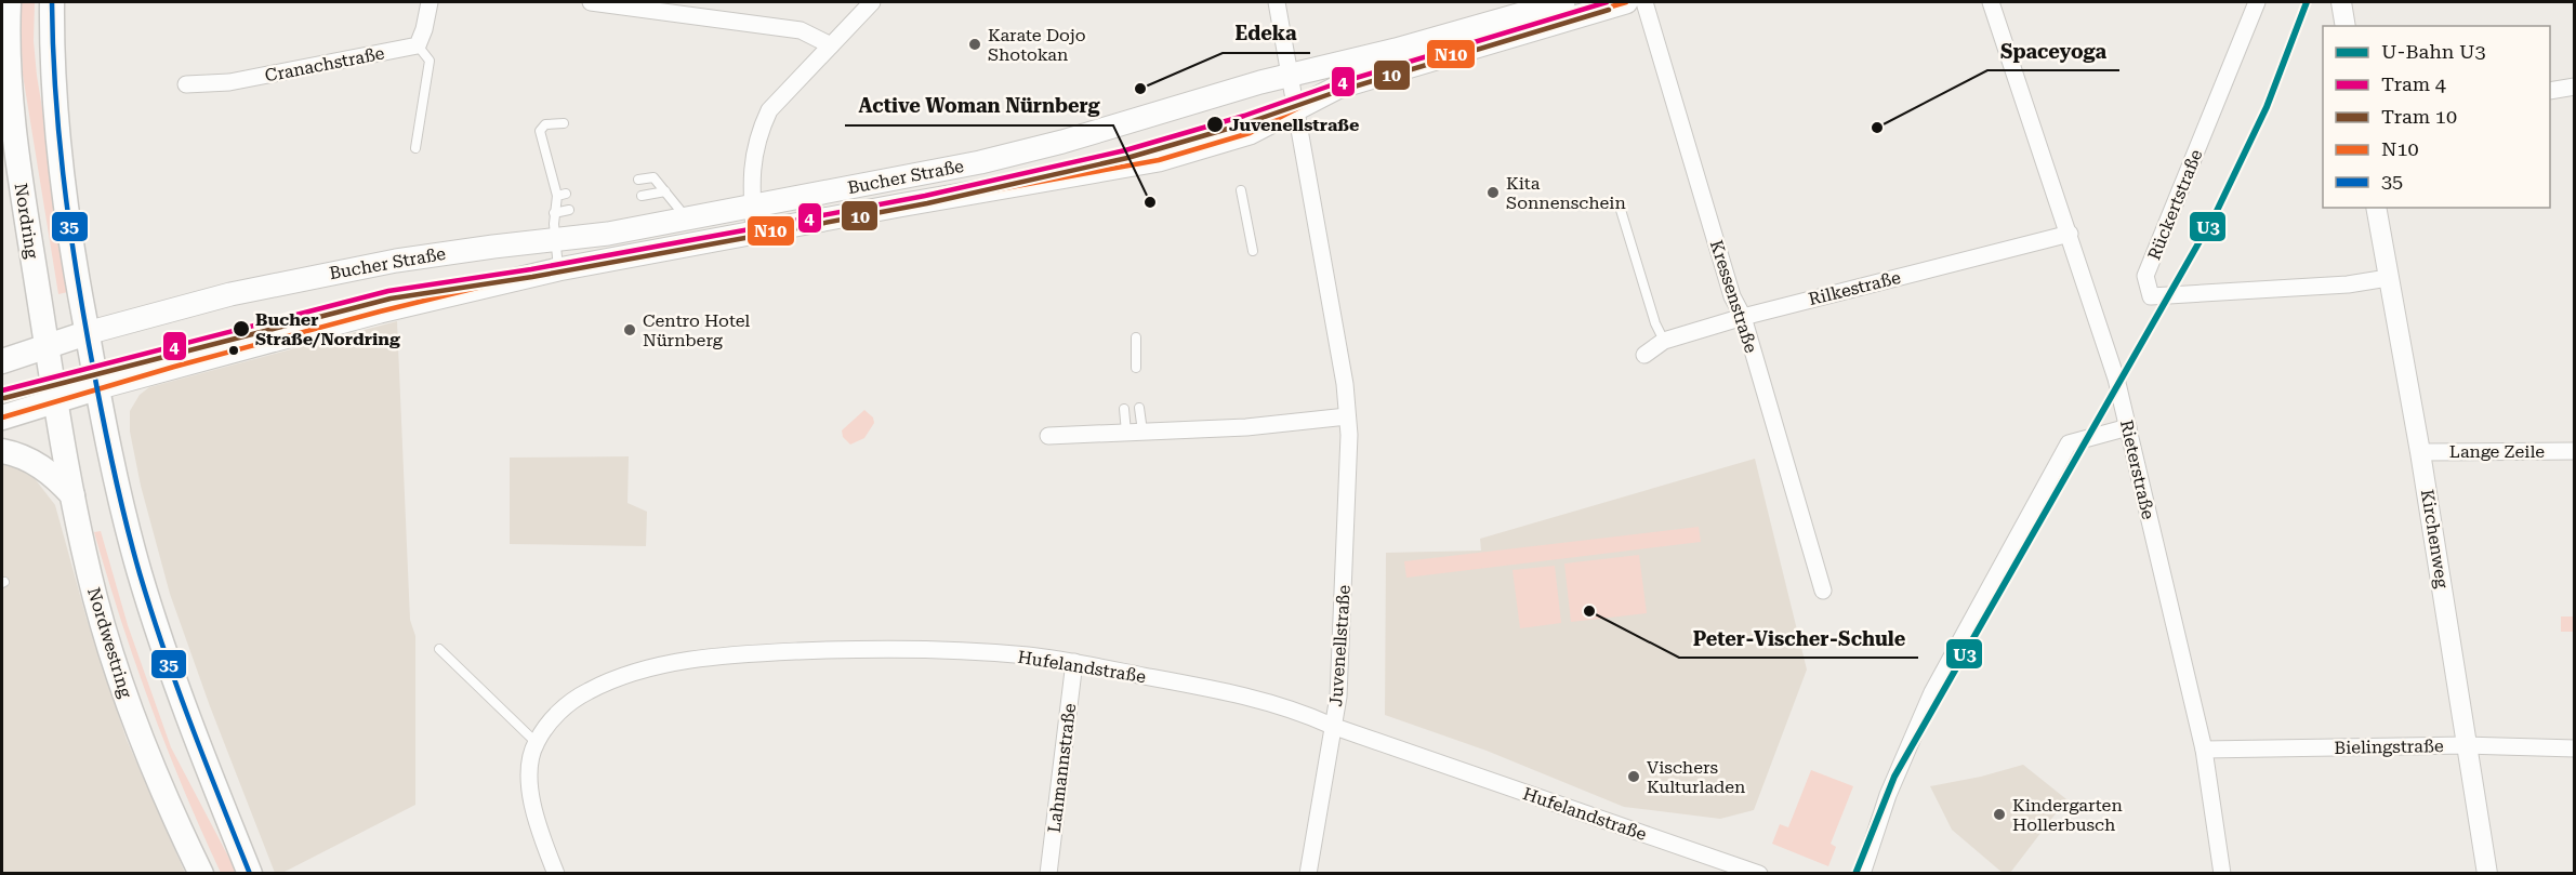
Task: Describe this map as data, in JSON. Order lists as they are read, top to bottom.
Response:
{
  "streets": {
    "main road": ["Bucher Straße", "Nordring", "Nordwestring"],
    "street": [
      "Cranachstraße",
      "Rückertstraße",
      "Rilkestraße",
      "Kressenstraße",
      "Lange Zeile",
      "Rieterstraße",
      "Kirchenweg",
      "Juvenellstraße",
      "Hufelandstraße",
      "Bielingstraße",
      "Lahmannstraße"
    ]
  },
  "crossings": [
    ["Bucher Straße", "Nordring"],
    ["Bucher Straße", "Juvenellstraße"],
    ["Rückertstraße", "Kirchenweg"],
    ["Nordring", "Nordwestring"],
    ["Rilkestraße", "Kressenstraße"],
    ["Rilkestraße", "Rieterstraße"],
    ["Lange Zeile", "Kirchenweg"],
    ["Rieterstraße", "Bielingstraße"],
    ["Kirchenweg", "Bielingstraße"],
    ["Juvenellstraße", "Hufelandstraße"],
    ["Hufelandstraße", "Lahmannstraße"]
  ],
  "places": [
    "Karate Dojo Shotokan",
    "Edeka",
    "Juvenellstraße",
    "Spaceyoga",
    "Kita Sonnenschein",
    "Active Woman Nürnberg",
    "Bucher Straße/Nordring",
    "Centro Hotel Nürnberg",
    "Peter-Vischer-Schule",
    "Vischers Kulturladen",
    "Kindergarten Hollerbusch"
  ],
  "lines": [
    "metro line U3",
    "tram line 4",
    "transit line N10",
    "transit line 35",
    "tram line 10"
  ],
  "legend": [
    "U-Bahn U3",
    "Tram 4",
    "Tram 10",
    "N10",
    "35"
  ]
}
